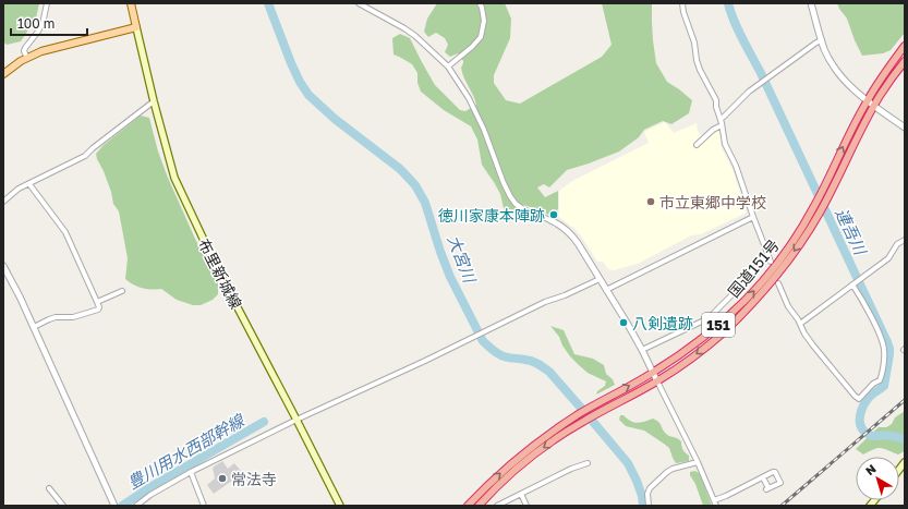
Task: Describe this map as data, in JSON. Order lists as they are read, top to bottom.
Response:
{
  "streets": {
    "highway": ["国道151号", "151"],
    "main road": ["布里新城線"]
  },
  "water": ["連吾川", "大宮川", "豊川用水西部幹線"],
  "places": [
    "市立東郷中学校",
    "徳川家康本陣跡",
    "八剣遺跡",
    "常法寺"
  ],
  "scale_bar": "100 m",
  "north": "top left"
}
